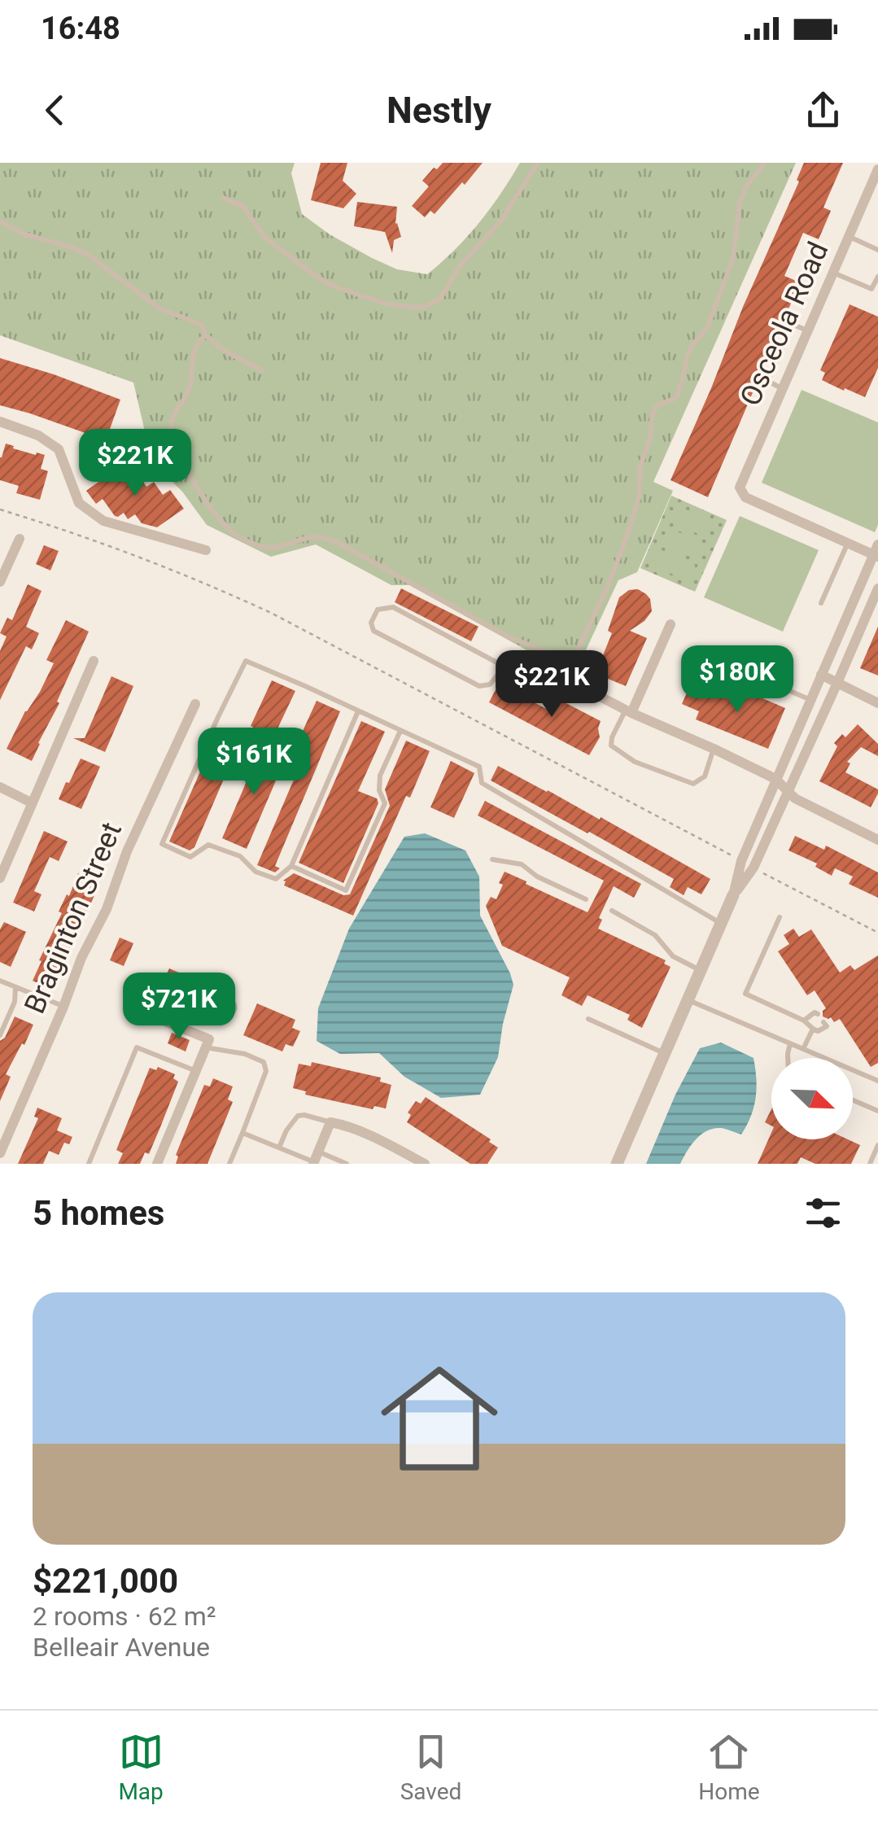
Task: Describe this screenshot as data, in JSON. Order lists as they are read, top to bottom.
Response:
{
  "streets": {
    "street": ["Osceola Road", "Braginton Street"]
  },
  "north": "bottom right",
  "page": {
    "status": "16:48",
    "header": "Nestly",
    "price": [
      "$221K",
      "$180K",
      "$221K",
      "$161K",
      "$721K"
    ],
    "heading": "5 homes",
    "list": [
      {
        "name": "$221,000",
        "note": "2 rooms · 62 m² · Belleair Avenue"
      }
    ],
    "tabs": ["Map", "Saved", "Home"]
  }
}
